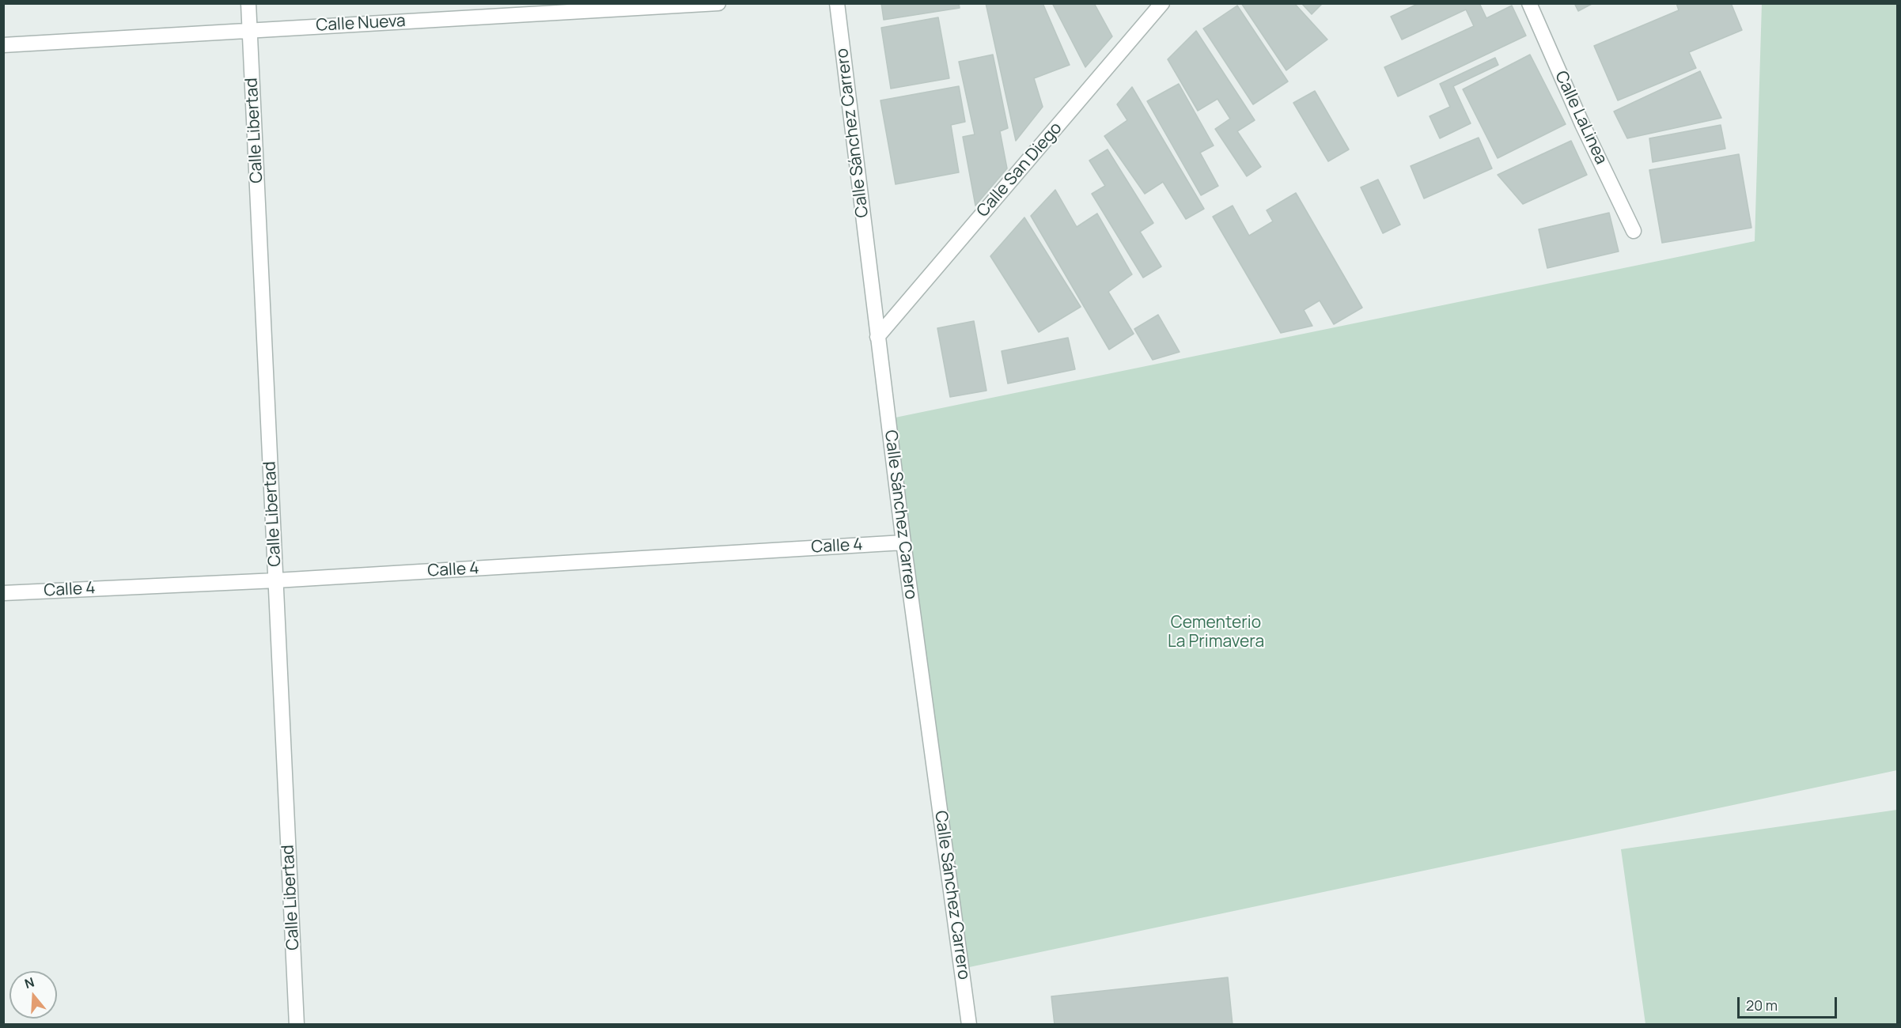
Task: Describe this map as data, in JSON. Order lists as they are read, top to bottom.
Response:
{
  "streets": {
    "street": [
      "Calle Nueva",
      "Calle LaLinea",
      "Calle Libertad",
      "Calle Sánchez Carrero",
      "Calle San Diego",
      "Calle 4"
    ]
  },
  "crossings": [
    ["Calle Nueva", "Calle Libertad"],
    ["Calle Libertad", "Calle 4"],
    ["Calle Sánchez Carrero", "Calle San Diego"],
    ["Calle Sánchez Carrero", "Calle 4"]
  ],
  "parks": ["Cementerio La Primavera"],
  "scale_bar": "20 m",
  "north": "top"
}
